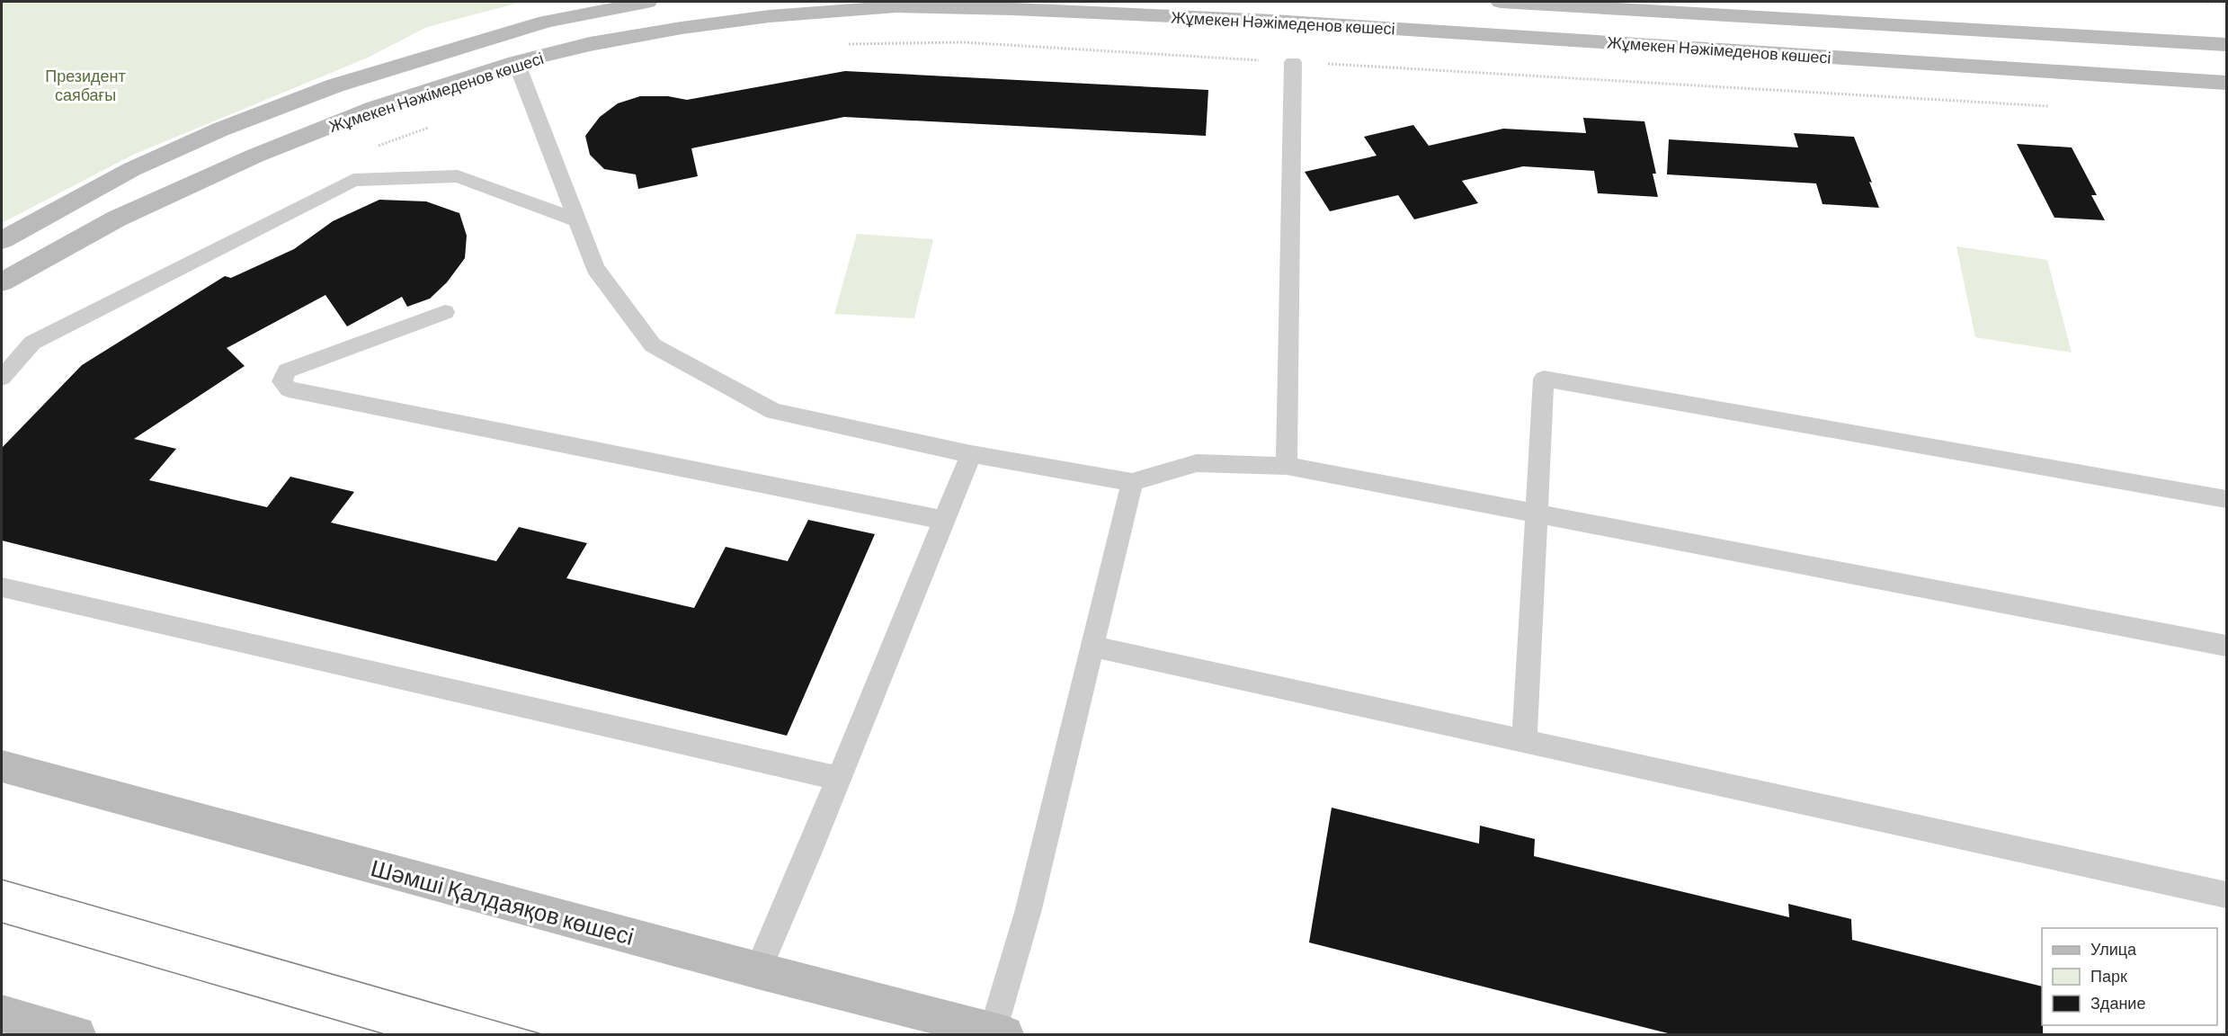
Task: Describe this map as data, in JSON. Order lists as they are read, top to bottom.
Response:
{
  "streets": {
    "main road": ["Жұмекен Нәжімеденов көшесі", "Шәмші Қалдаяқов көшесі"]
  },
  "parks": ["Президент саябағы"],
  "legend": ["Улица", "Парк", "Здание"]
}
